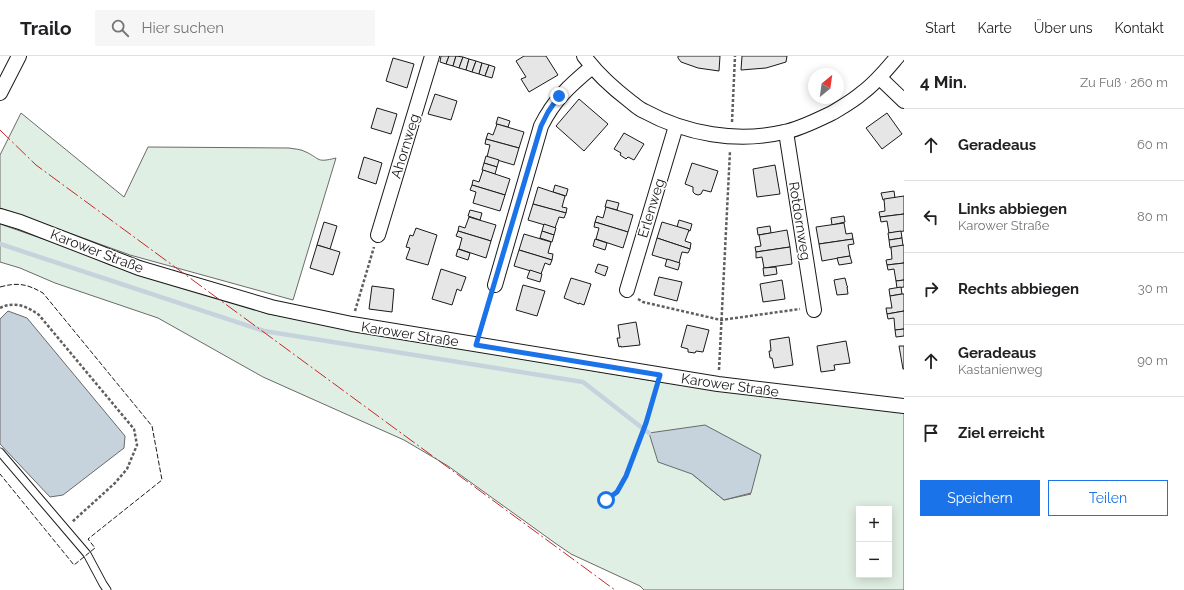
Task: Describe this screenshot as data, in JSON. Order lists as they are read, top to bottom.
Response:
{
  "streets": {
    "street": [
      "Ahornweg",
      "Erlenweg",
      "Rotdornweg",
      "Karower Straße"
    ]
  },
  "north": "top right",
  "page": {
    "header": "Trailo",
    "search": "Hier suchen",
    "nav": [
      "Start",
      "Karte",
      "Über uns",
      "Kontakt"
    ],
    "heading": ["4 Min.", "Zu Fuß · 260 m"],
    "list": [
      ["Geradeaus", "60 m"],
      ["Links abbiegen", "Karower Straße", "80 m"],
      ["Rechts abbiegen", "30 m"],
      ["Geradeaus", "Kastanienweg", "90 m"],
      "Ziel erreicht"
    ],
    "buttons": ["Speichern", "Teilen"],
    "map_buttons": ["+", "−"]
  }
}
